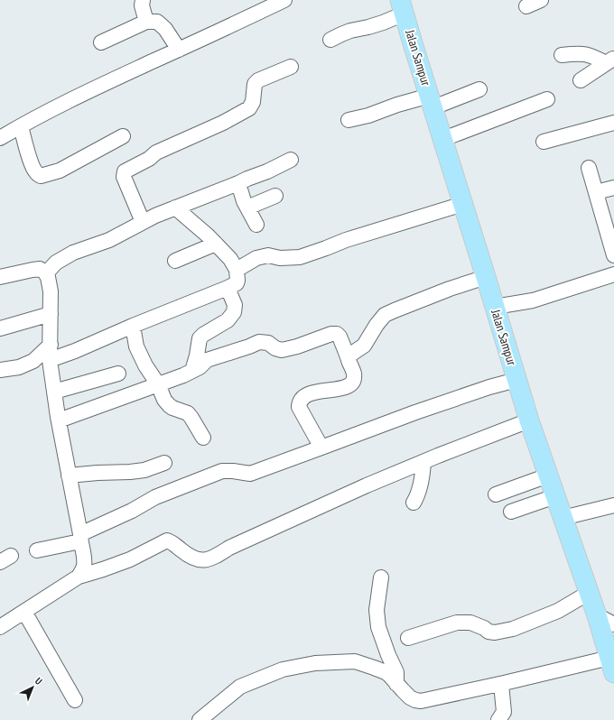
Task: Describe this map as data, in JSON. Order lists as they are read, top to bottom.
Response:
{
  "streets": {
    "main road": ["Jalan Sampur"]
  },
  "north": "top right"
}
